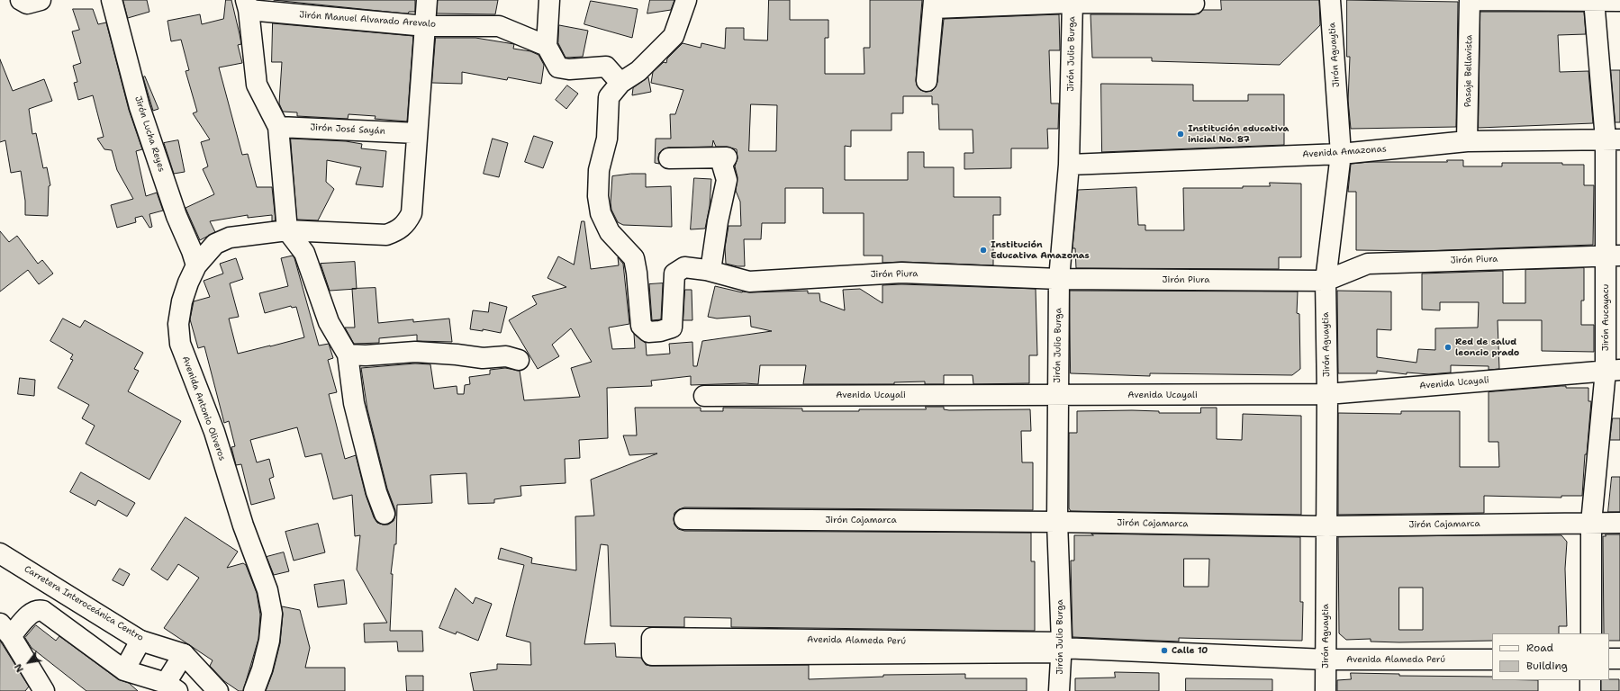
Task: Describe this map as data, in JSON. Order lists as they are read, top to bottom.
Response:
{
  "streets": {
    "main road": [
      "Jirón Manuel Alvarado Arevalo",
      "Jirón Julio Burga",
      "Jirón Aguaytia",
      "Pasaje Bellavista",
      "Jirón José Sayán",
      "Jirón Lucha Reyes",
      "Avenida Amazonas",
      "Jirón Piura",
      "Jirón Aucayacu",
      "Avenida Ucayali",
      "Avenida Antonio Oliveros",
      "Jirón Cajamarca",
      "Carretera Interoceánica Centro",
      "Avenida Alameda Perú"
    ]
  },
  "crossings": [
    ["Jirón Manuel Alvarado Arevalo", "Avenida Antonio Oliveros"],
    ["Jirón Julio Burga", "Avenida Amazonas"],
    ["Jirón Julio Burga", "Jirón Piura"],
    ["Jirón Julio Burga", "Avenida Ucayali"],
    ["Jirón Julio Burga", "Jirón Cajamarca"],
    ["Jirón Julio Burga", "Avenida Alameda Perú"],
    ["Jirón Aguaytia", "Avenida Amazonas"],
    ["Jirón Aguaytia", "Jirón Piura"],
    ["Jirón Aguaytia", "Avenida Ucayali"],
    ["Jirón Aguaytia", "Jirón Cajamarca"],
    ["Jirón Aguaytia", "Avenida Alameda Perú"],
    ["Pasaje Bellavista", "Avenida Amazonas"],
    ["Jirón José Sayán", "Avenida Antonio Oliveros"],
    ["Jirón Lucha Reyes", "Avenida Antonio Oliveros"],
    ["Avenida Amazonas", "Jirón Aucayacu"],
    ["Jirón Piura", "Jirón Aucayacu"],
    ["Jirón Aucayacu", "Avenida Ucayali"],
    ["Jirón Aucayacu", "Jirón Cajamarca"]
  ],
  "places": [
    "Institución educativa inicial No. 87",
    "Institución Educativa Amazonas",
    "Red de salud leoncio prado",
    "Calle 10"
  ],
  "legend": ["Road", "Building"],
  "north": "bottom left"
}
